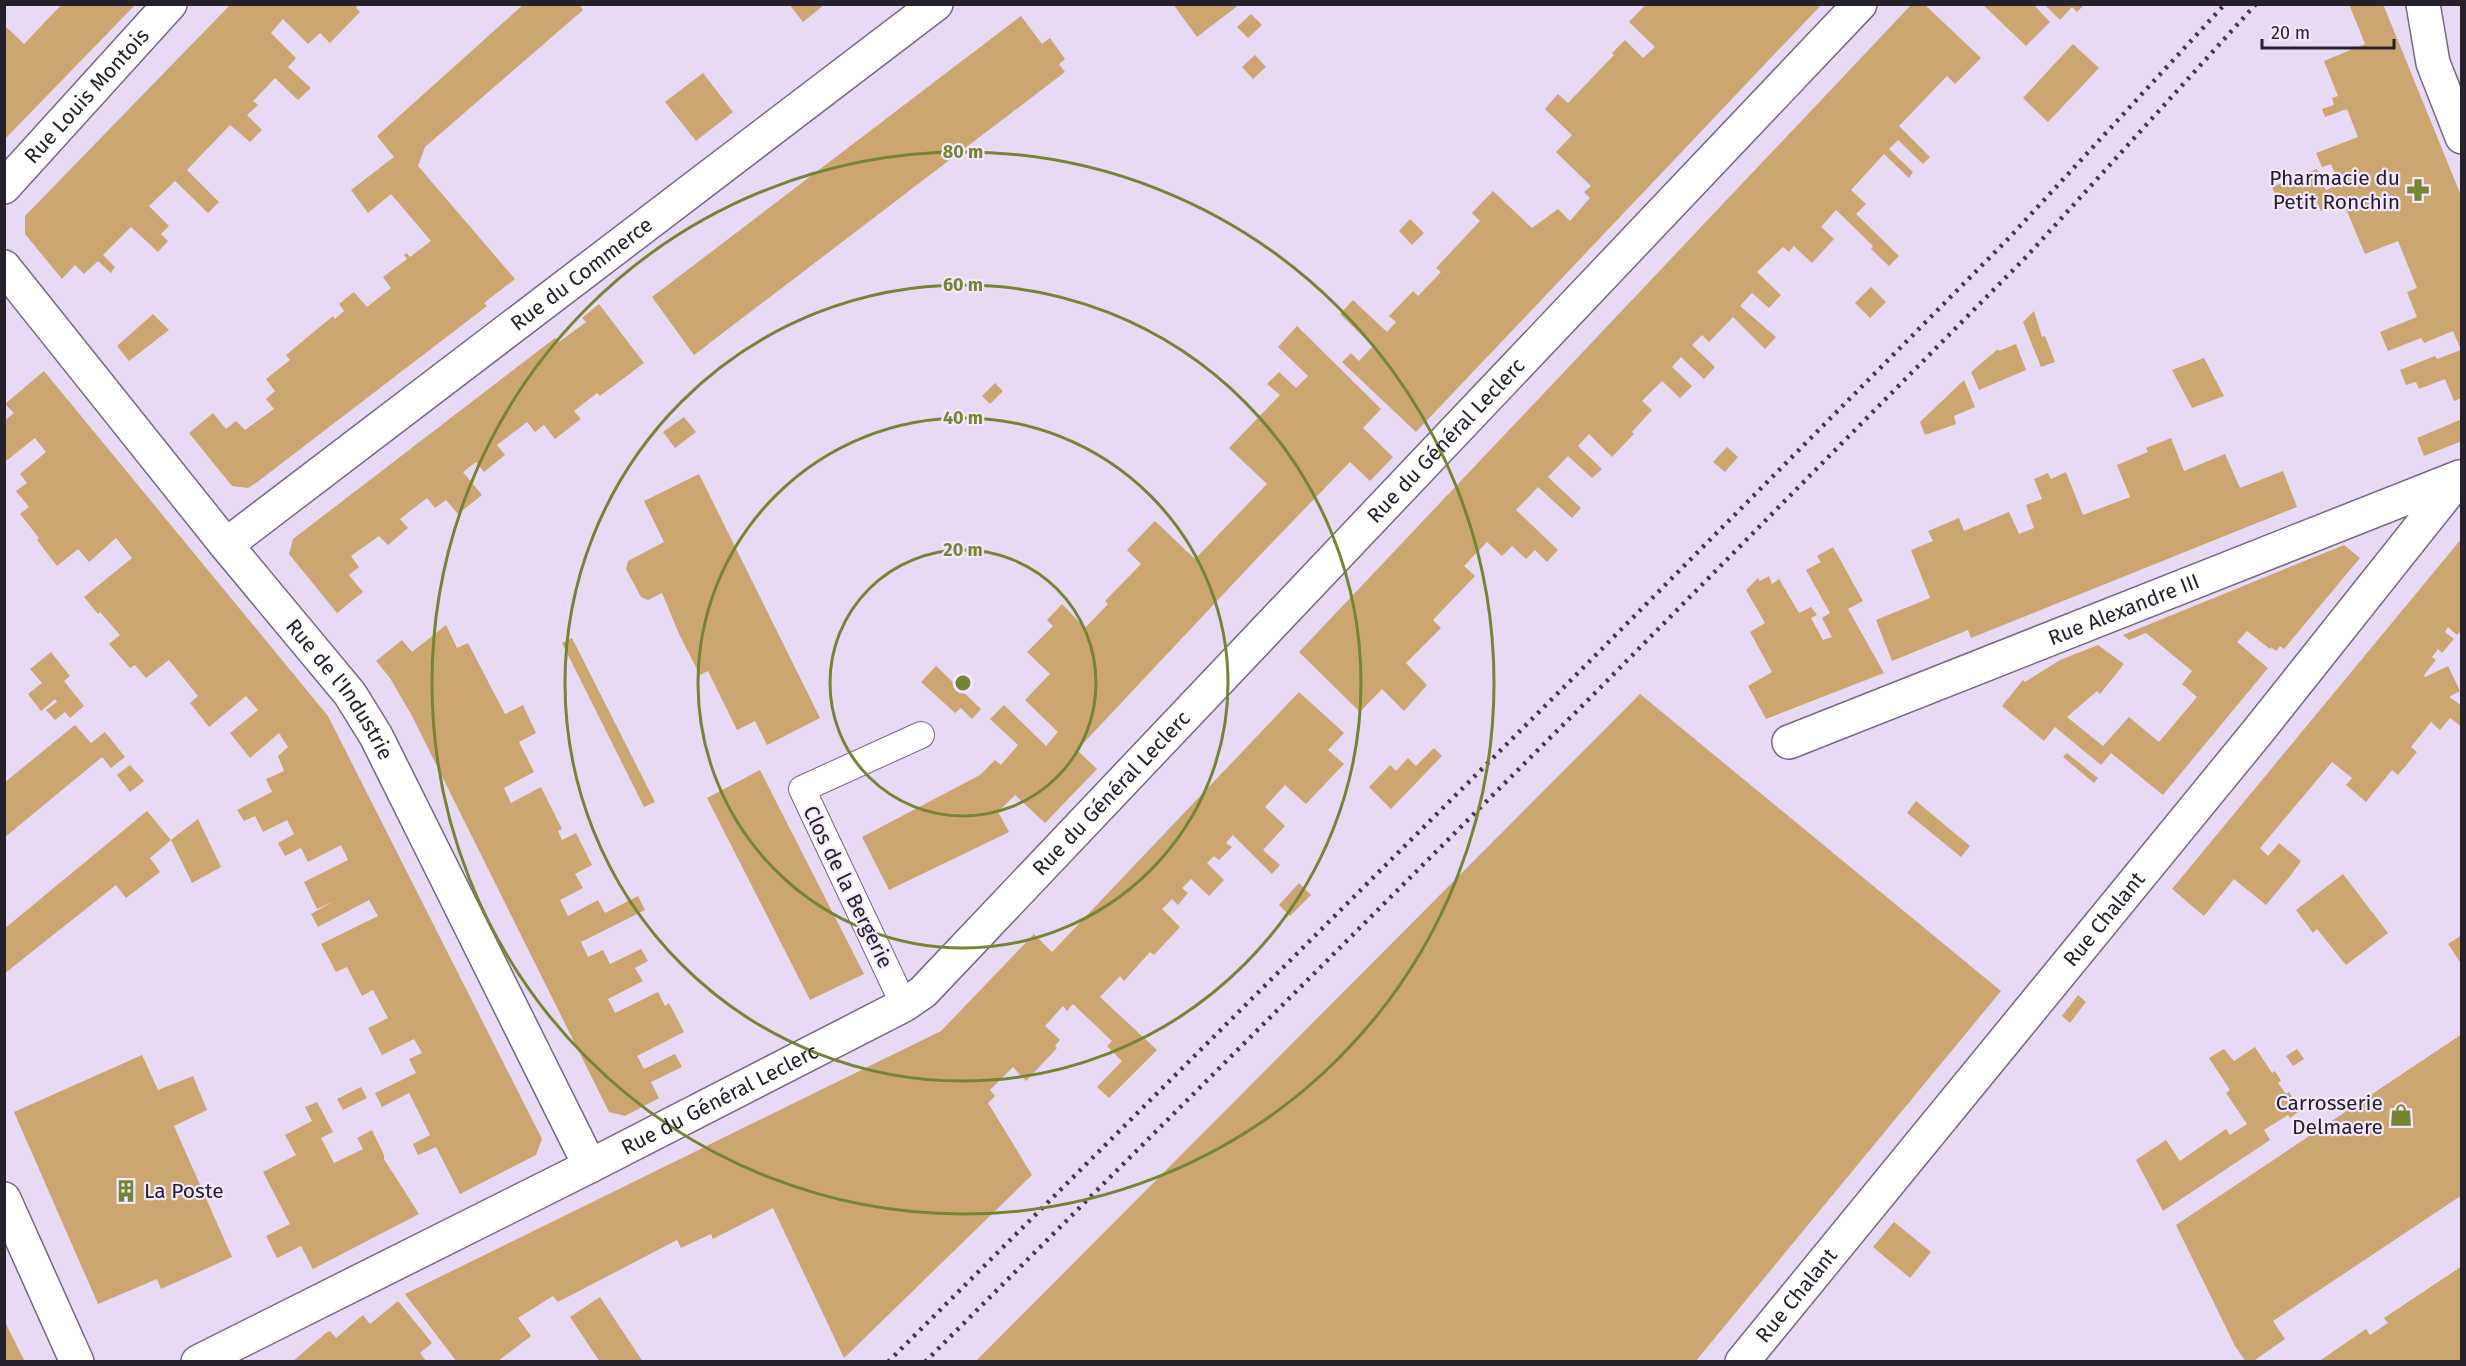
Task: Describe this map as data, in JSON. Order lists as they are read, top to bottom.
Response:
{
  "streets": {
    "street": [
      "Rue Louis Montois",
      "Rue du Commerce",
      "Rue du Général Leclerc",
      "Rue Alexandre III",
      "Rue de l'Industrie",
      "Rue Chalant"
    ],
    "lane": ["Clos de la Bergerie"]
  },
  "crossings": [
    ["Rue du Commerce", "Rue de l'Industrie"],
    ["Rue du Général Leclerc", "Rue de l'Industrie"],
    ["Rue du Général Leclerc", "Clos de la Bergerie"],
    ["Rue Alexandre III", "Rue Chalant"]
  ],
  "places": {
    "pharmacy": ["Pharmacie du Petit Ronchin"],
    "shop": ["Carrosserie Delmaere"],
    "building": ["La Poste"]
  },
  "scale_bar": "20 m",
  "rings": [
    "80 m",
    "60 m",
    "40 m",
    "20 m"
  ]
}
